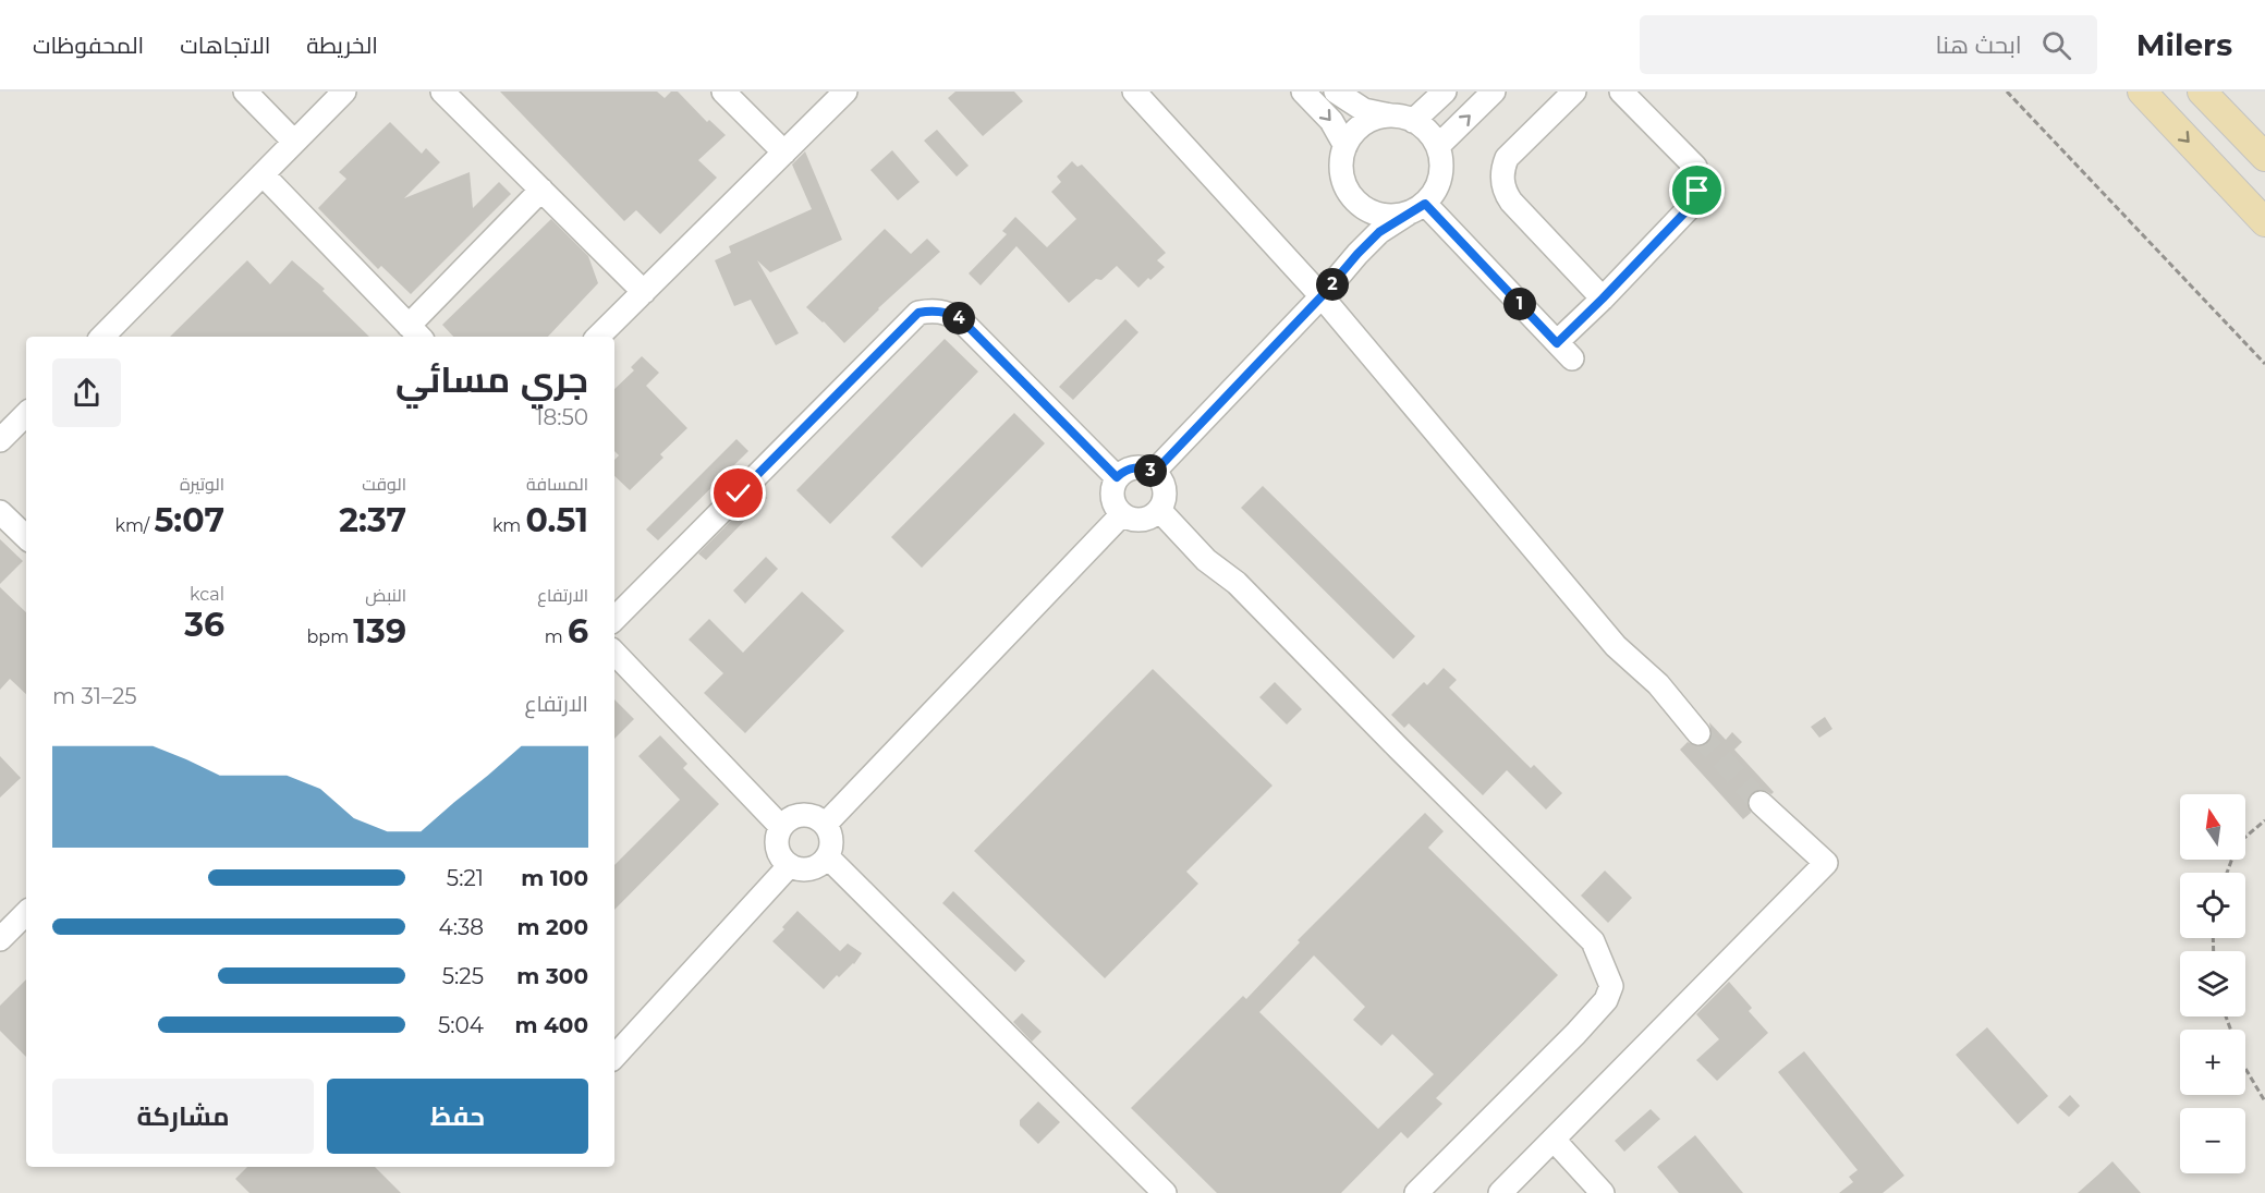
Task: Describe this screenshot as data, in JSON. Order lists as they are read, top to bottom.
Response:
{
  "north": "top",
  "page": {
    "header": "Milers",
    "search": "ابحث هنا",
    "nav": ["الخريطة", "الاتجاهات", "المحفوظات"],
    "pins": [
      "2",
      "1",
      "4",
      "3"
    ],
    "heading": ["جري مسائي", "18:50"],
    "stats": [
      ["المسافة", "0.51 km"],
      ["الوقت", "2:37"],
      ["الوتيرة", "5:07 /km"],
      ["الارتفاع", "6 m"],
      ["النبض", "139 bpm"],
      ["kcal", "36"]
    ],
    "chart": ["الارتفاع", "25–31 m"],
    "map_buttons": ["+", "−"],
    "list": [
      {
        "name": "100 m",
        "note": "5:21"
      },
      {
        "name": "200 m",
        "note": "4:38"
      },
      {
        "name": "300 m",
        "note": "5:25"
      },
      {
        "name": "400 m",
        "note": "5:04"
      }
    ],
    "buttons": ["حفظ", "مشاركة"]
  }
}
